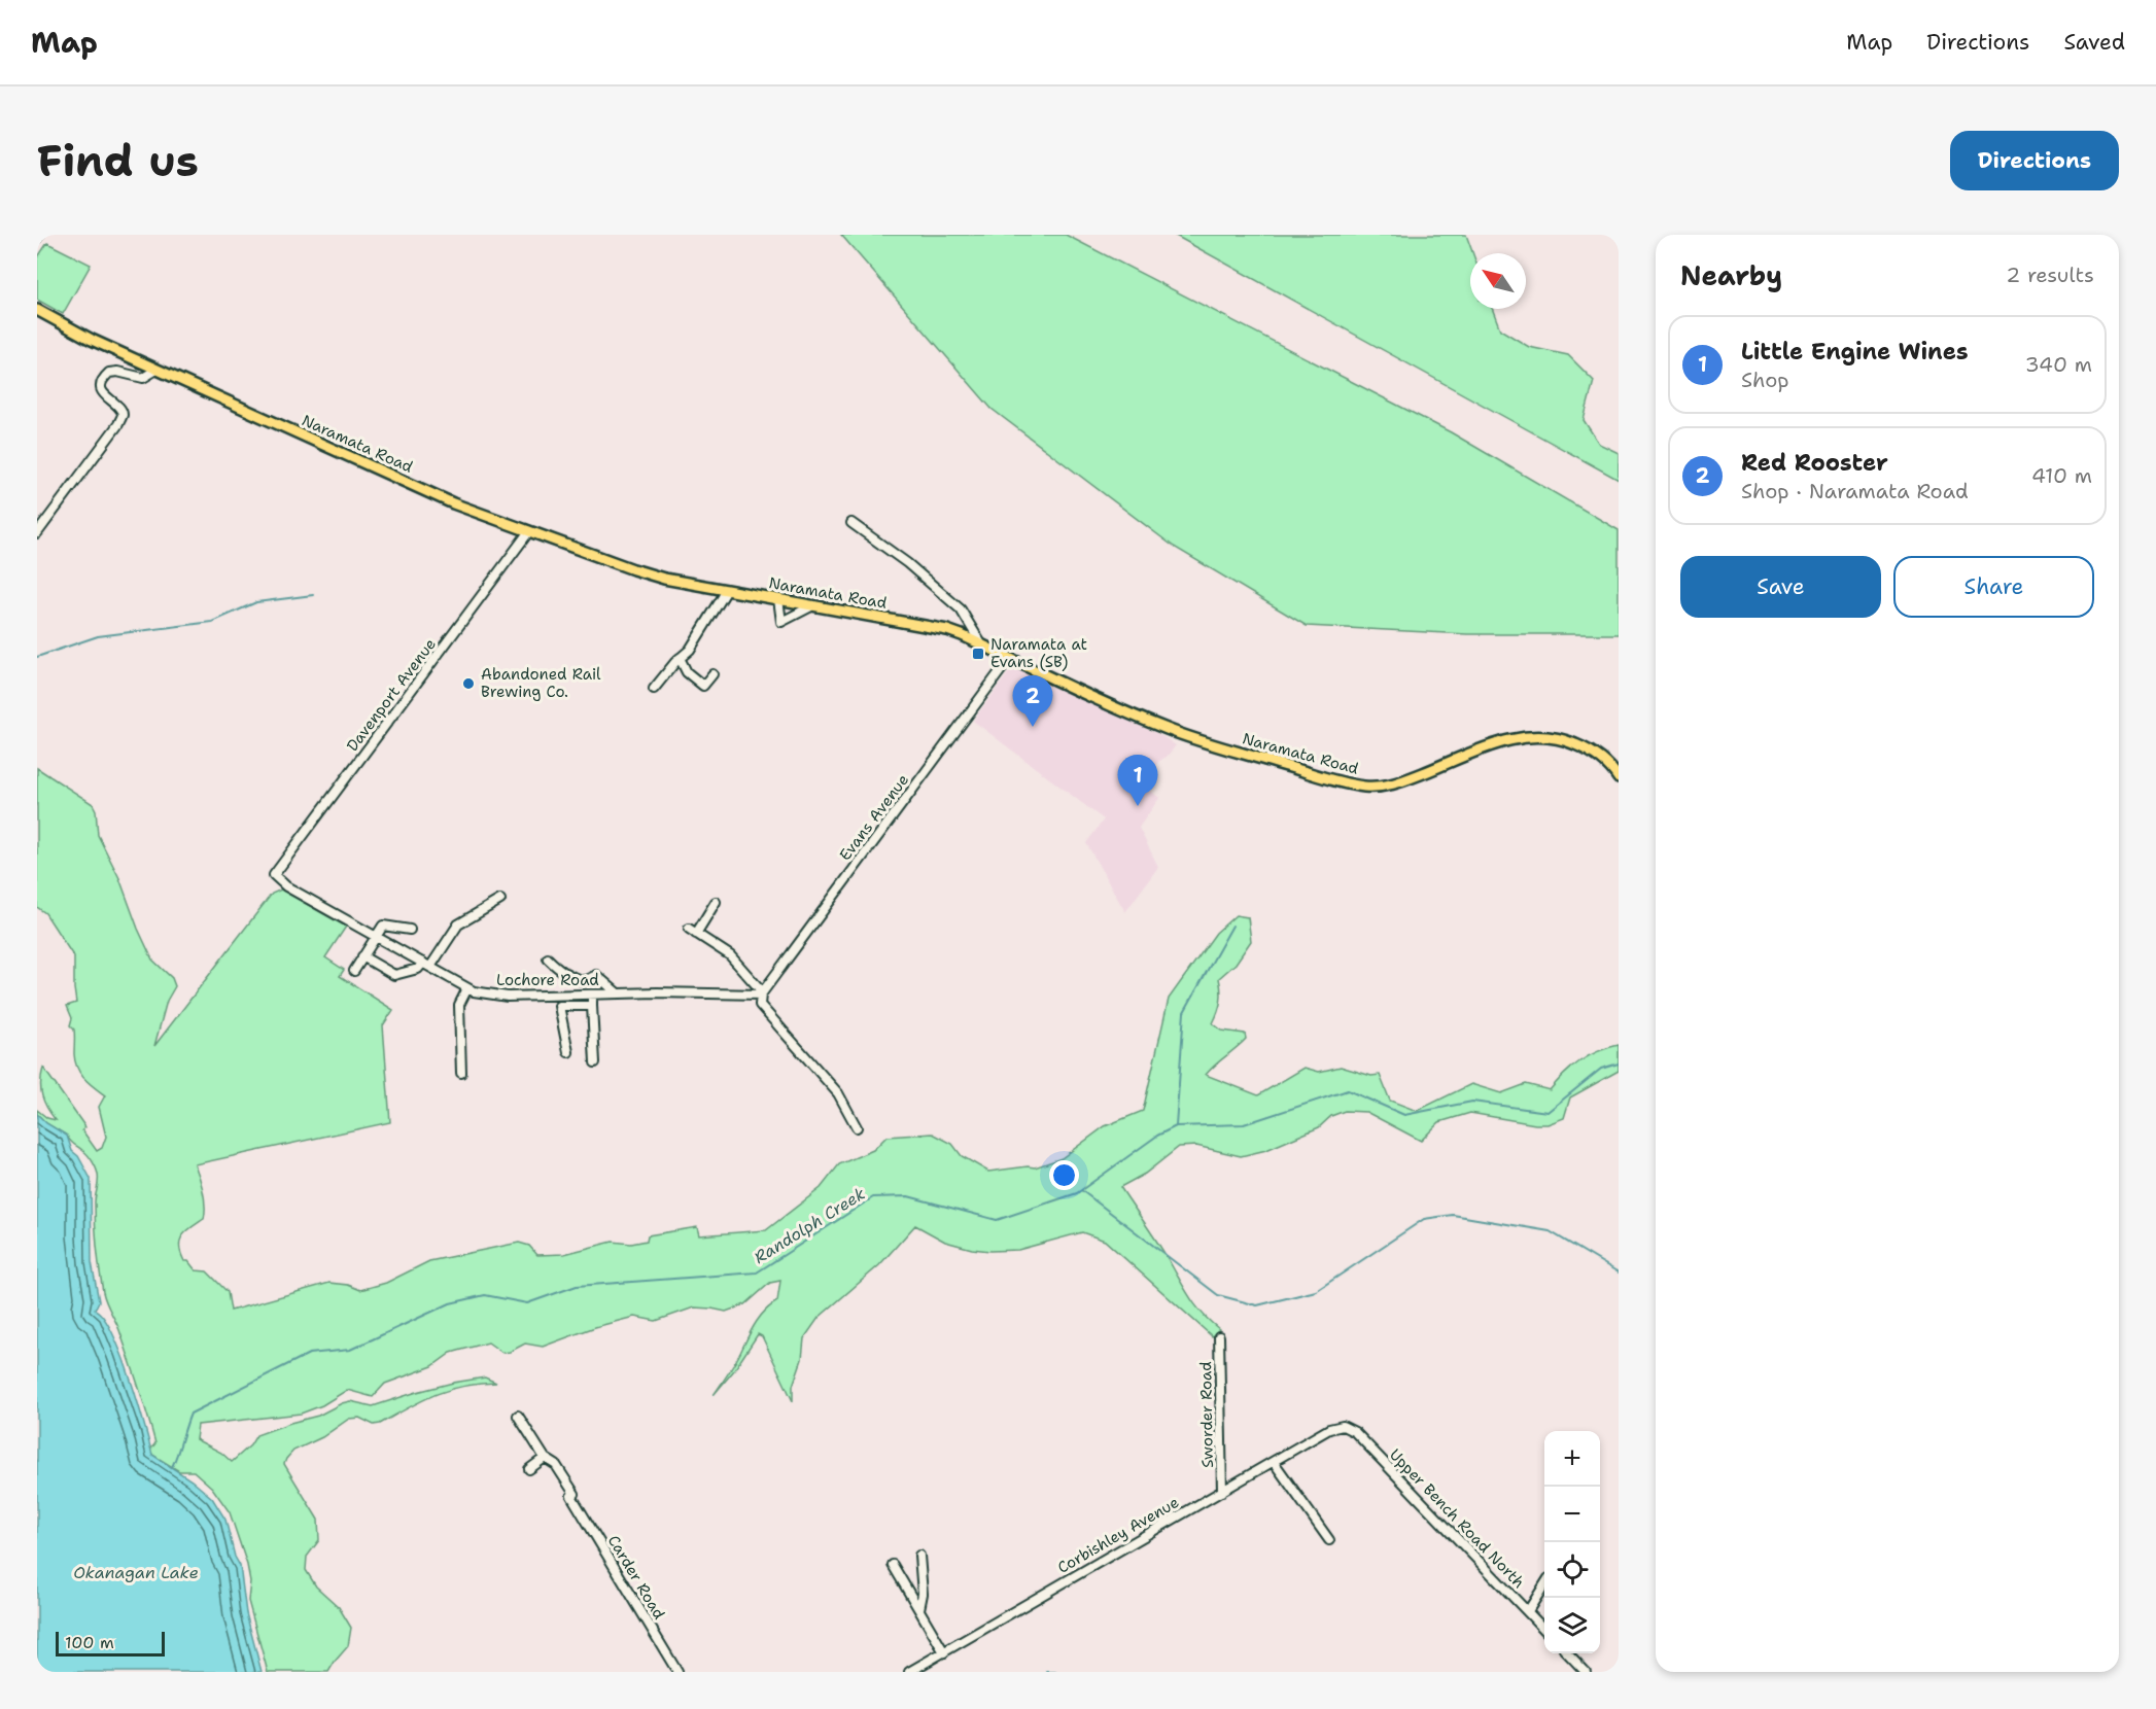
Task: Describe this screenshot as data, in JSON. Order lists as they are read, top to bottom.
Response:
{
  "streets": {
    "main road": ["Naramata Road"],
    "street": [
      "Davenport Avenue",
      "Evans Avenue",
      "Lochore Road",
      "Sworder Road",
      "Upper Bench Road North",
      "Corbishley Avenue",
      "Carder Road"
    ]
  },
  "crossings": [
    ["Naramata Road", "Davenport Avenue"],
    ["Naramata Road", "Evans Avenue"],
    ["Davenport Avenue", "Lochore Road"],
    ["Evans Avenue", "Lochore Road"],
    ["Sworder Road", "Corbishley Avenue"],
    ["Upper Bench Road North", "Corbishley Avenue"]
  ],
  "water": ["Randolph Creek", "Okanagan Lake"],
  "places": {
    "transit": ["Naramata at Evans (SB)"],
    "other": ["Abandoned Rail Brewing Co."]
  },
  "scale_bar": "100 m",
  "north": "top left",
  "page": {
    "header": "Map",
    "nav": ["Map", "Directions", "Saved"],
    "buttons": [
      "Directions",
      ["Save", "Share"]
    ],
    "title": "Find us",
    "heading": ["Nearby", "2 results"],
    "list": [
      {
        "mark": "1",
        "name": "Little Engine Wines",
        "note": "Shop",
        "value": "340 m"
      },
      {
        "mark": "2",
        "name": "Red Rooster",
        "note": "Shop · Naramata Road",
        "value": "410 m"
      }
    ],
    "pins": ["2", "1"],
    "map_buttons": ["+", "−"],
    "scale": "100 m"
  }
}
